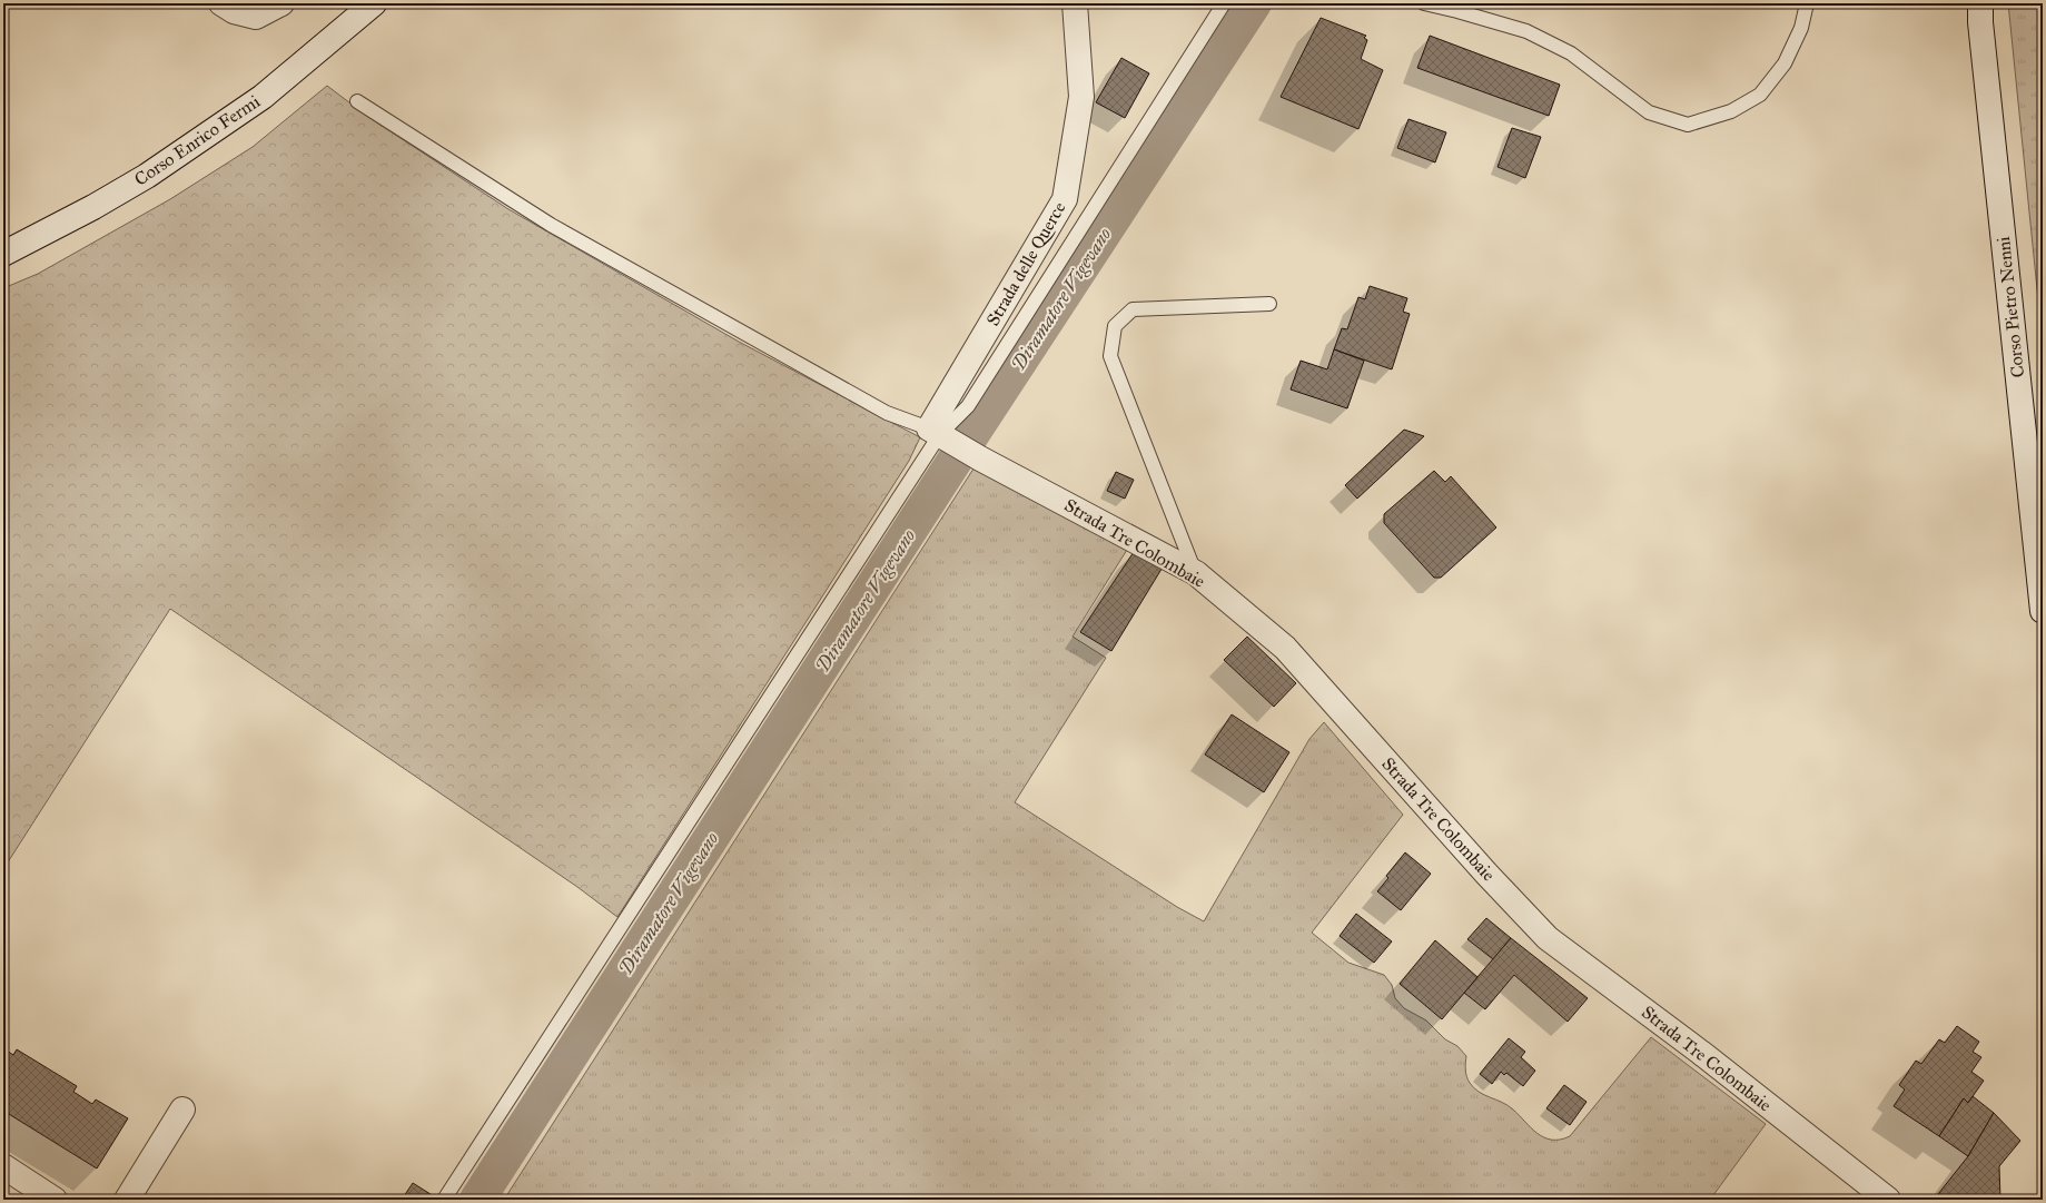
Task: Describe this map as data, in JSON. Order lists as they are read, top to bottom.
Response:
{
  "streets": {
    "street": [
      "Corso Enrico Fermi",
      "Strada delle Querce",
      "Corso Pietro Nenni",
      "Strada Tre Colombaie"
    ]
  },
  "crossings": [
    ["Strada delle Querce", "Strada Tre Colombaie"]
  ],
  "water": ["Diramatore Vigevano"]
}
